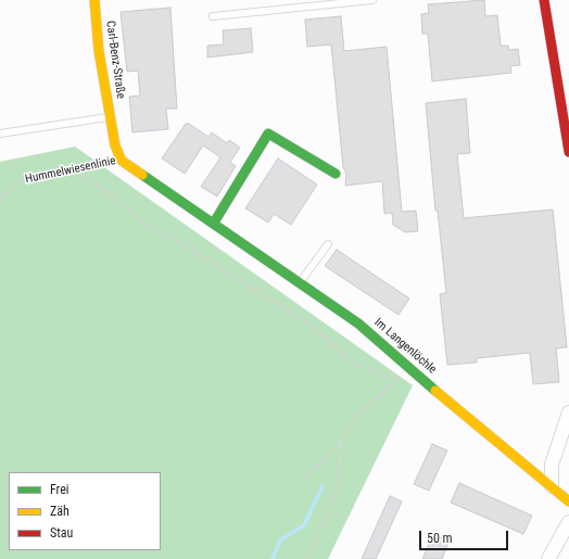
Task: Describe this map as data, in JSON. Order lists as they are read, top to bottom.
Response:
{
  "streets": {
    "street": ["Carl-Benz-Straße", "Im Langenlöchle"],
    "path": ["Hummelwiesenlinie"]
  },
  "crossings": [
    ["Hummelwiesenlinie", "Im Langenlöchle"]
  ],
  "legend": ["Frei", "Zäh", "Stau"],
  "scale_bar": "50 m"
}
